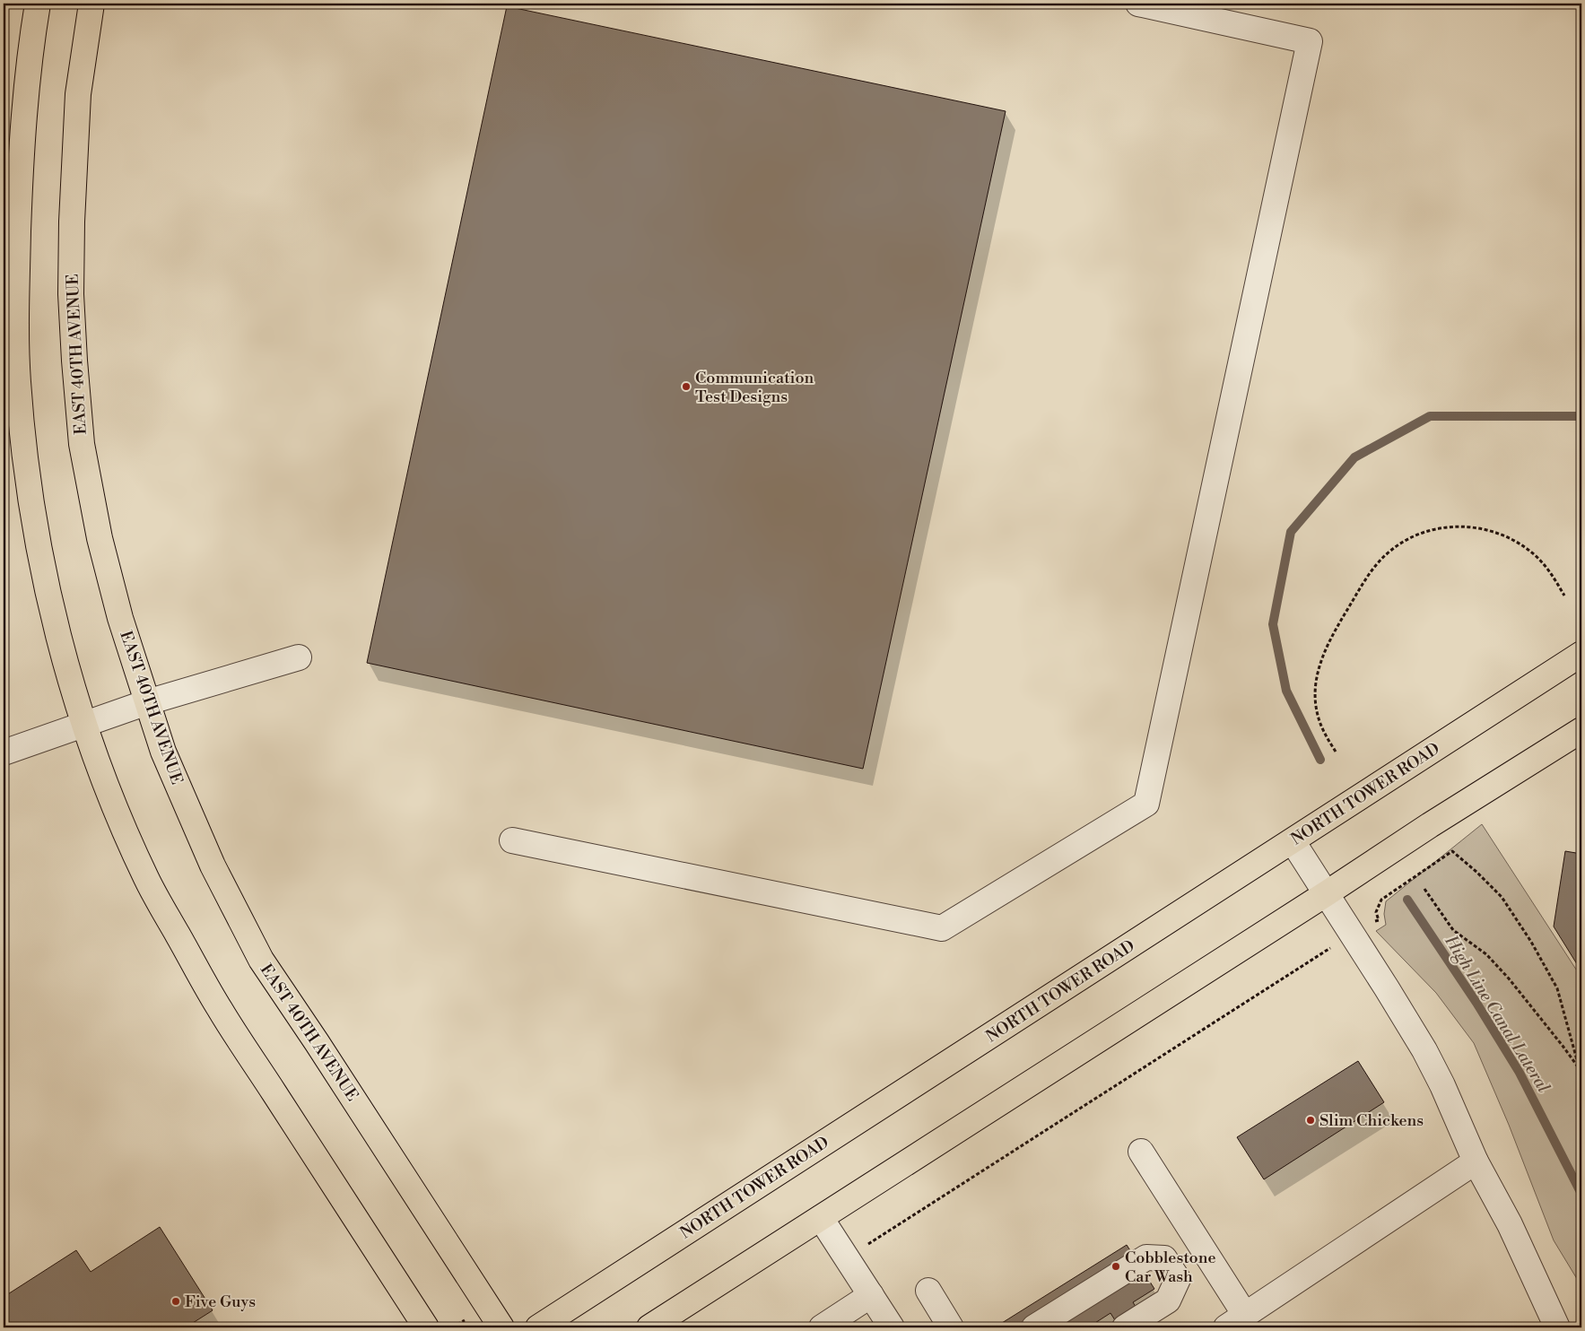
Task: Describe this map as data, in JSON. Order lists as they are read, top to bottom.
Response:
{
  "streets": {
    "main road": ["EAST 40TH AVENUE", "NORTH TOWER ROAD"]
  },
  "water": ["High Line Canal Lateral"],
  "places": [
    "Communication Test Designs",
    "Slim Chickens",
    "Cobblestone Car Wash",
    "Five Guys"
  ]
}
